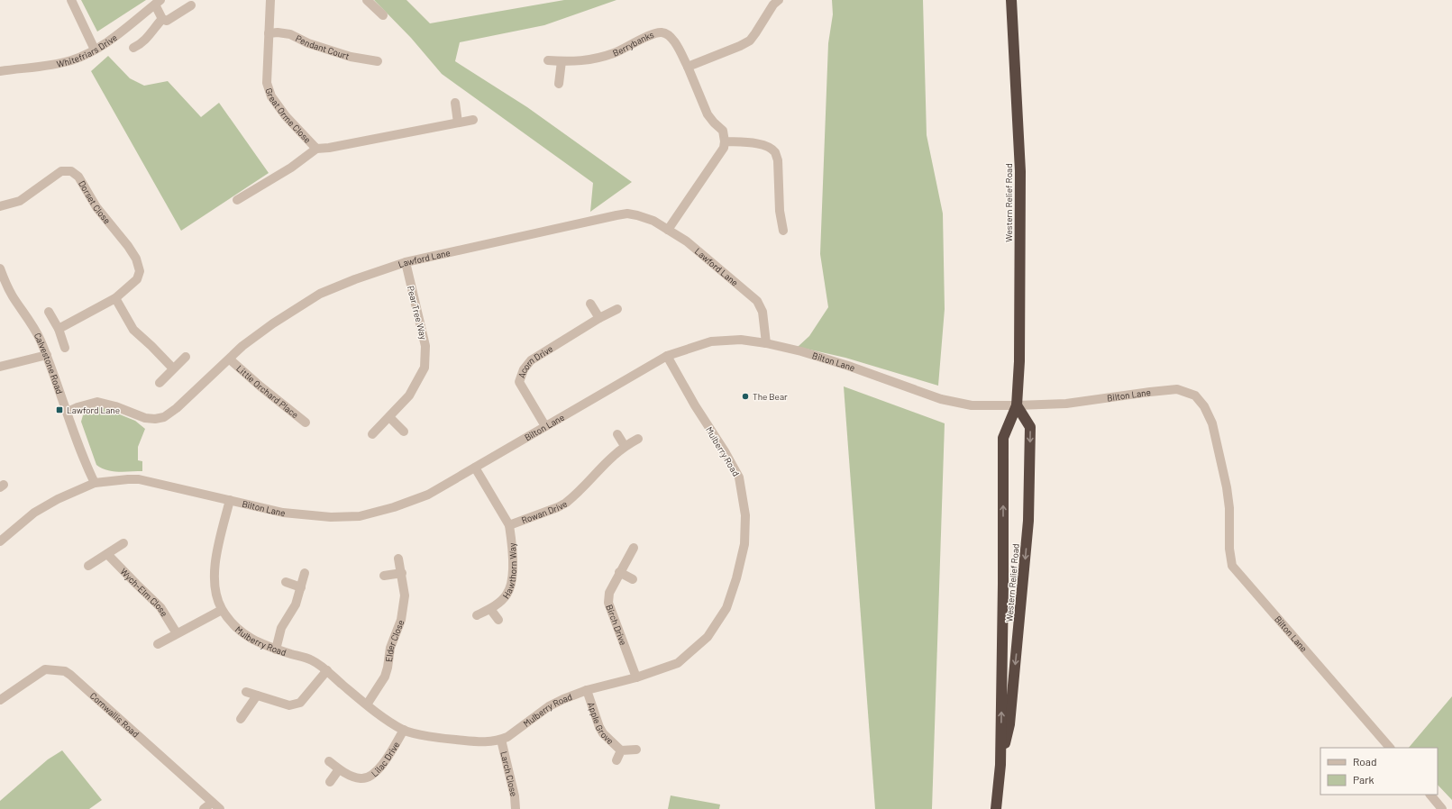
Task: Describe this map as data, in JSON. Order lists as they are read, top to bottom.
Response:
{
  "streets": {
    "highway": ["Western Relief Road"],
    "street": [
      "Berrybanks",
      "Pendant Court",
      "Whitefriars Drive",
      "Great Orme Close",
      "Dorset Close",
      "Lawford Lane",
      "Pear Tree Way",
      "Bilton Lane",
      "Calvestone Road",
      "Acorn Drive",
      "Little Orchard Place",
      "Mulberry Road",
      "Rowan Drive",
      "Hawthorn Way",
      "Wych-Elm Close",
      "Birch Drive",
      "Elder Close",
      "Cornwallis Road",
      "Apple Grove",
      "Lilac Drive",
      "Larch Close"
    ]
  },
  "crossings": [
    ["Pendant Court", "Great Orme Close"],
    ["Western Relief Road", "Bilton Lane"],
    ["Lawford Lane", "Pear Tree Way"],
    ["Lawford Lane", "Bilton Lane"],
    ["Lawford Lane", "Calvestone Road"],
    ["Lawford Lane", "Little Orchard Place"],
    ["Bilton Lane", "Calvestone Road"],
    ["Bilton Lane", "Acorn Drive"],
    ["Bilton Lane", "Mulberry Road"],
    ["Bilton Lane", "Rowan Drive"],
    ["Mulberry Road", "Birch Drive"],
    ["Mulberry Road", "Elder Close"],
    ["Mulberry Road", "Apple Grove"],
    ["Mulberry Road", "Lilac Drive"],
    ["Mulberry Road", "Larch Close"],
    ["Rowan Drive", "Hawthorn Way"]
  ],
  "places": {
    "other": ["The Bear"],
    "transit": ["Lawford Lane"]
  },
  "legend": ["Road", "Park"]
}
